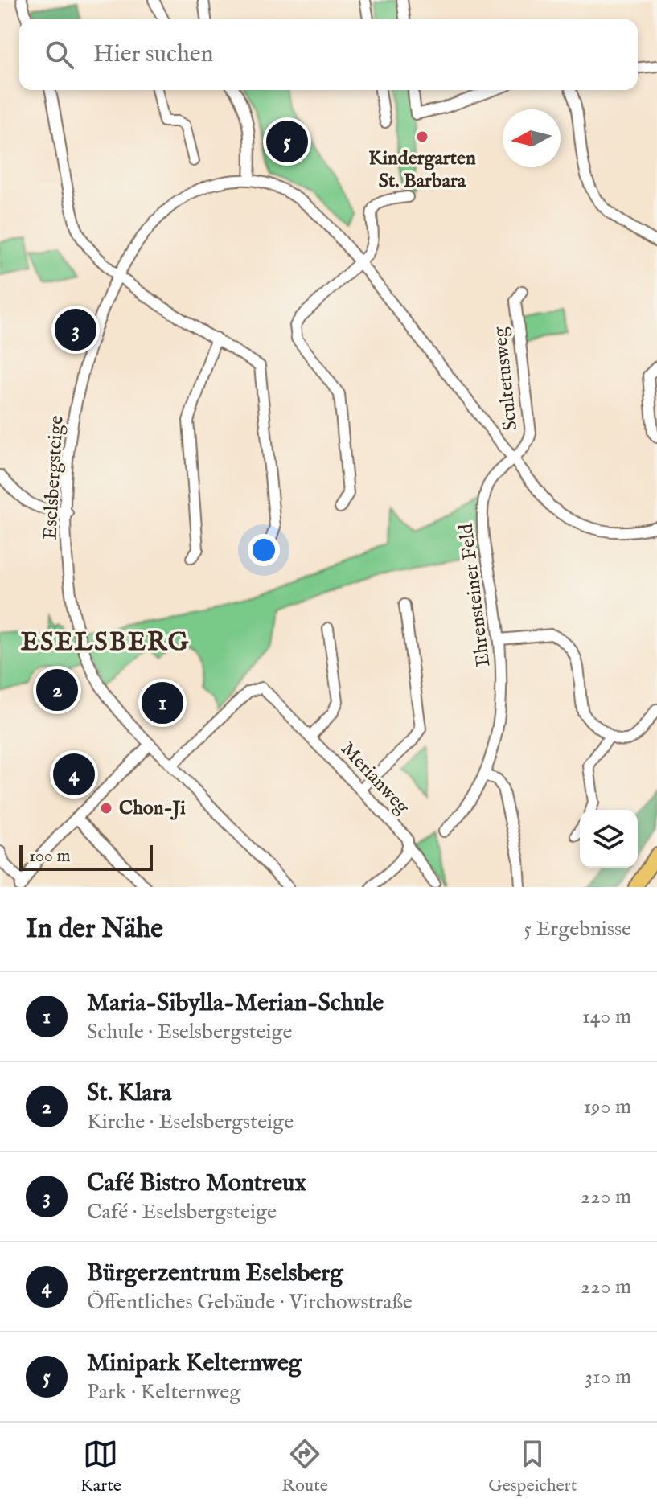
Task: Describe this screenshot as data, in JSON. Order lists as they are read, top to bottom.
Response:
{
  "streets": {
    "street": [
      "Scultetusweg",
      "Eselsbergsteige",
      "Ehrensteiner Feld",
      "Merianweg"
    ]
  },
  "crossings": [
    ["Scultetusweg", "Eselsbergsteige"],
    ["Scultetusweg", "Ehrensteiner Feld"],
    ["Eselsbergsteige", "Ehrensteiner Feld"],
    ["Eselsbergsteige", "Merianweg"]
  ],
  "districts": ["ESELSBERG"],
  "places": ["Kindergarten St. Barbara", "Chon-Ji"],
  "scale_bar": "100 m",
  "north": "left",
  "page": {
    "search": "Hier suchen",
    "pins": [
      "5",
      "3",
      "2",
      "1",
      "4"
    ],
    "scale": "100 m",
    "heading": ["In der Nähe", "5 Ergebnisse"],
    "list": [
      {
        "mark": "1",
        "name": "Maria-Sibylla-Merian-Schule",
        "note": "Schule · Eselsbergsteige",
        "value": "140 m"
      },
      {
        "mark": "2",
        "name": "St. Klara",
        "note": "Kirche · Eselsbergsteige",
        "value": "190 m"
      },
      {
        "mark": "3",
        "name": "Café Bistro Montreux",
        "note": "Café · Eselsbergsteige",
        "value": "220 m"
      },
      {
        "mark": "4",
        "name": "Bürgerzentrum Eselsberg",
        "note": "Öffentliches Gebäude · Virchowstraße",
        "value": "220 m"
      },
      {
        "mark": "5",
        "name": "Minipark Kelternweg",
        "note": "Park · Kelternweg",
        "value": "310 m"
      }
    ],
    "nav": ["Karte", "Route", "Gespeichert"]
  }
}
